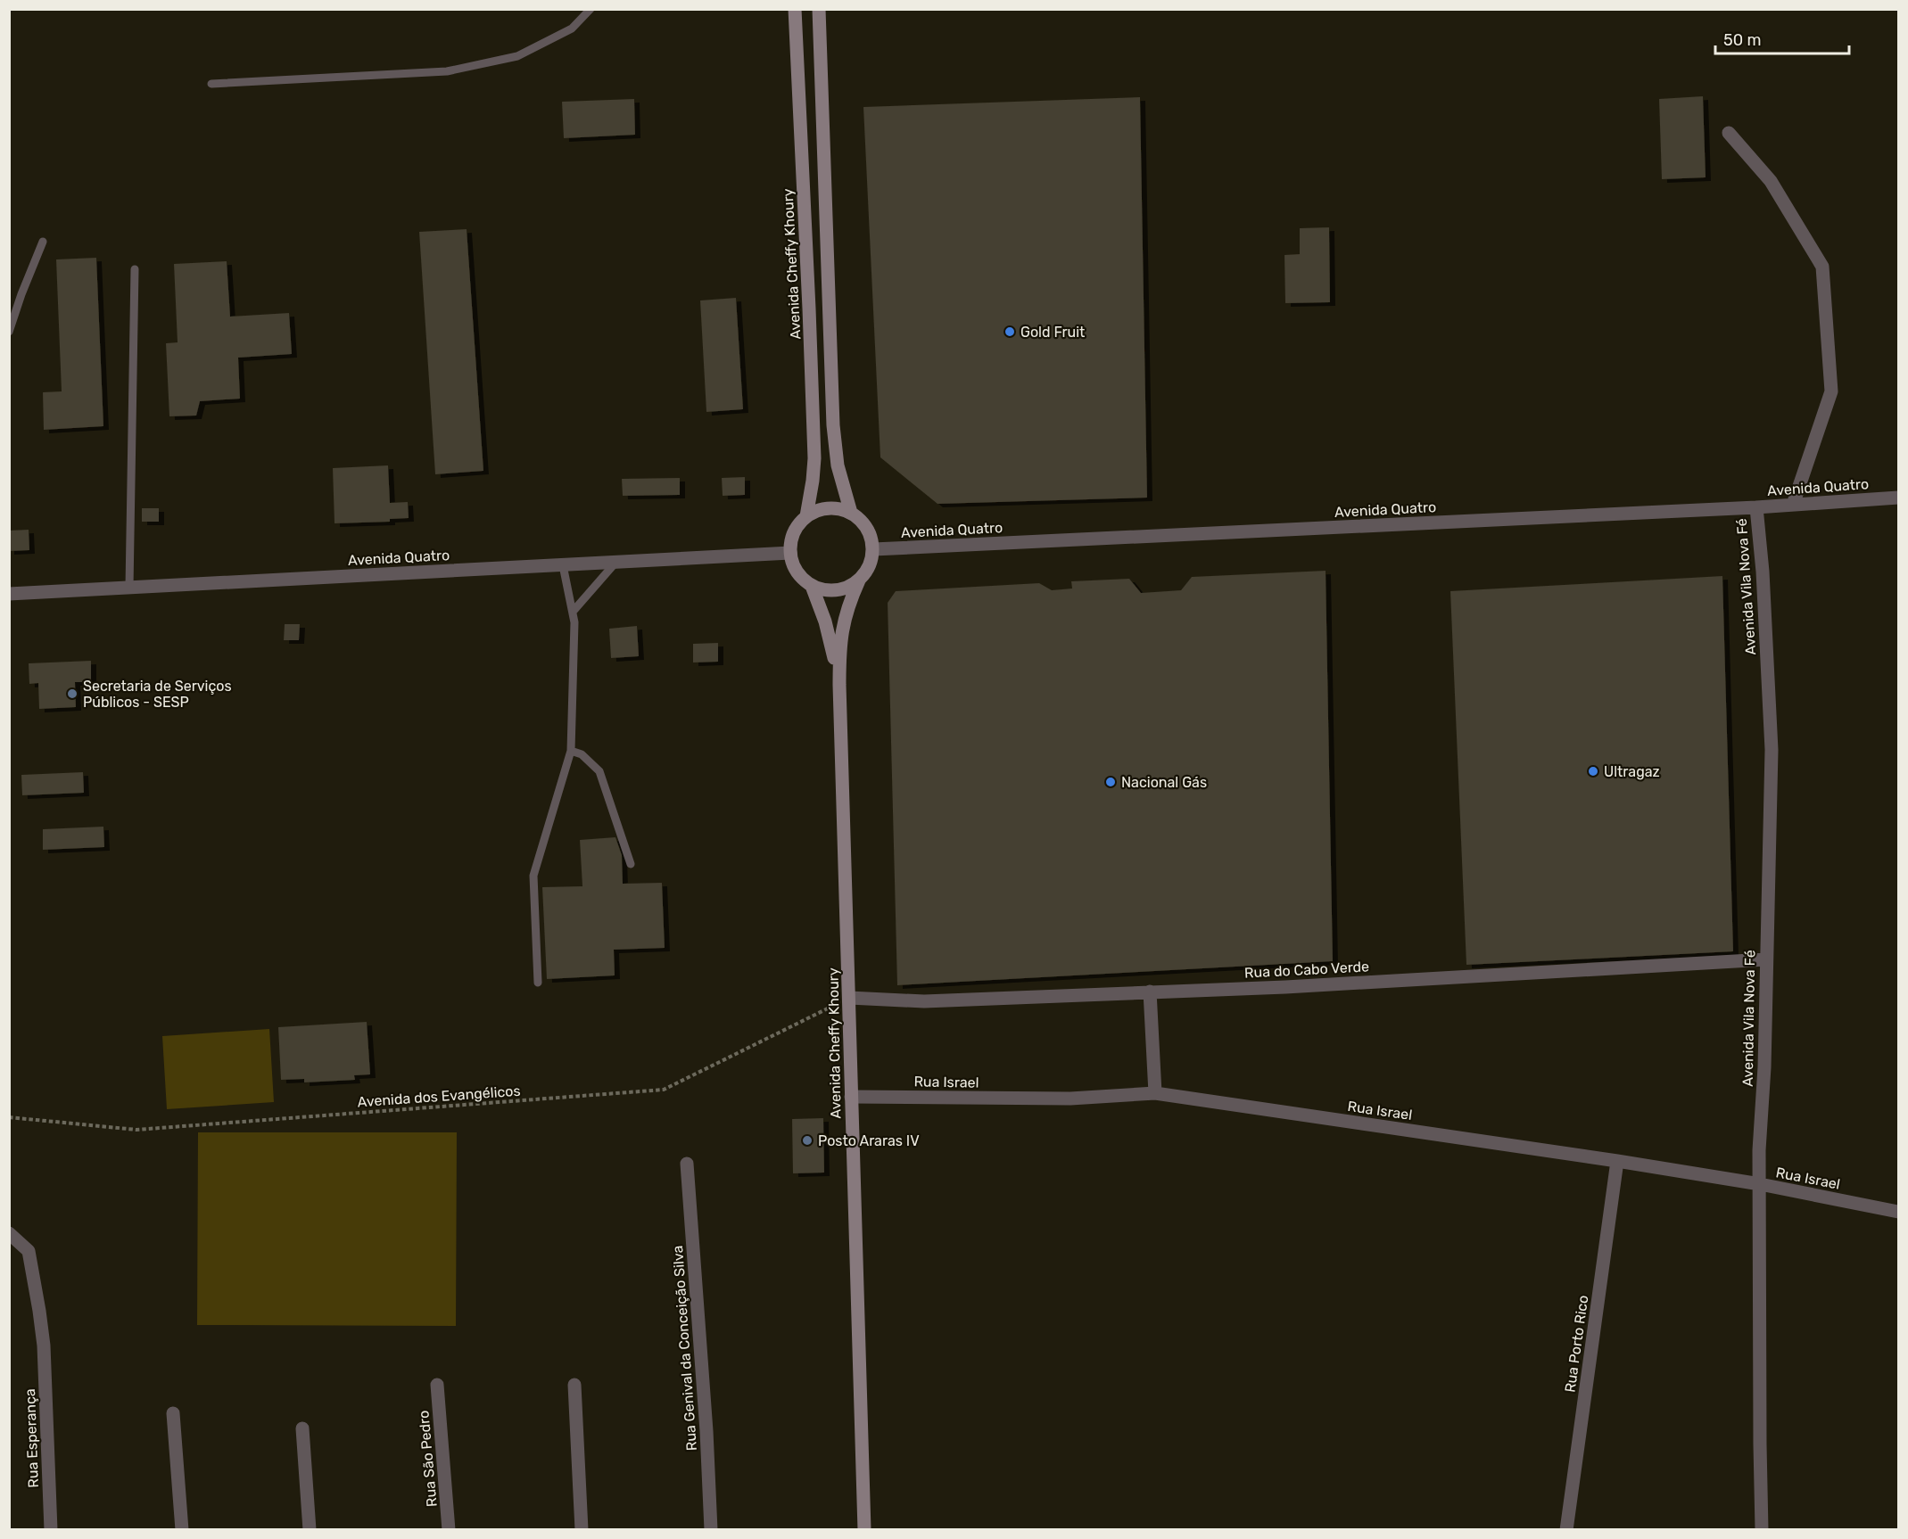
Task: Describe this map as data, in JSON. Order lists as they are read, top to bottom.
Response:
{
  "streets": {
    "main road": ["Avenida Cheffy Khoury"],
    "street": [
      "Avenida Quatro",
      "Avenida Vila Nova Fé",
      "Rua do Cabo Verde",
      "Rua Israel",
      "Rua Porto Rico",
      "Rua Genival da Conceição Silva",
      "Rua Esperança",
      "Rua São Pedro"
    ],
    "path": ["Avenida dos Evangélicos"]
  },
  "crossings": [
    ["Avenida Cheffy Khoury", "Avenida Quatro"],
    ["Avenida Cheffy Khoury", "Rua do Cabo Verde"],
    ["Avenida Cheffy Khoury", "Rua Israel"],
    ["Avenida Cheffy Khoury", "Avenida dos Evangélicos"],
    ["Avenida Quatro", "Avenida Vila Nova Fé"],
    ["Avenida Vila Nova Fé", "Rua do Cabo Verde"],
    ["Avenida Vila Nova Fé", "Rua Israel"],
    ["Rua do Cabo Verde", "Avenida dos Evangélicos"],
    ["Rua Israel", "Rua Porto Rico"]
  ],
  "places": [
    "Gold Fruit",
    "Secretaria de Serviços Públicos - SESP",
    "Ultragaz",
    "Nacional Gás",
    "Posto Araras IV"
  ],
  "scale_bar": "50 m"
}
